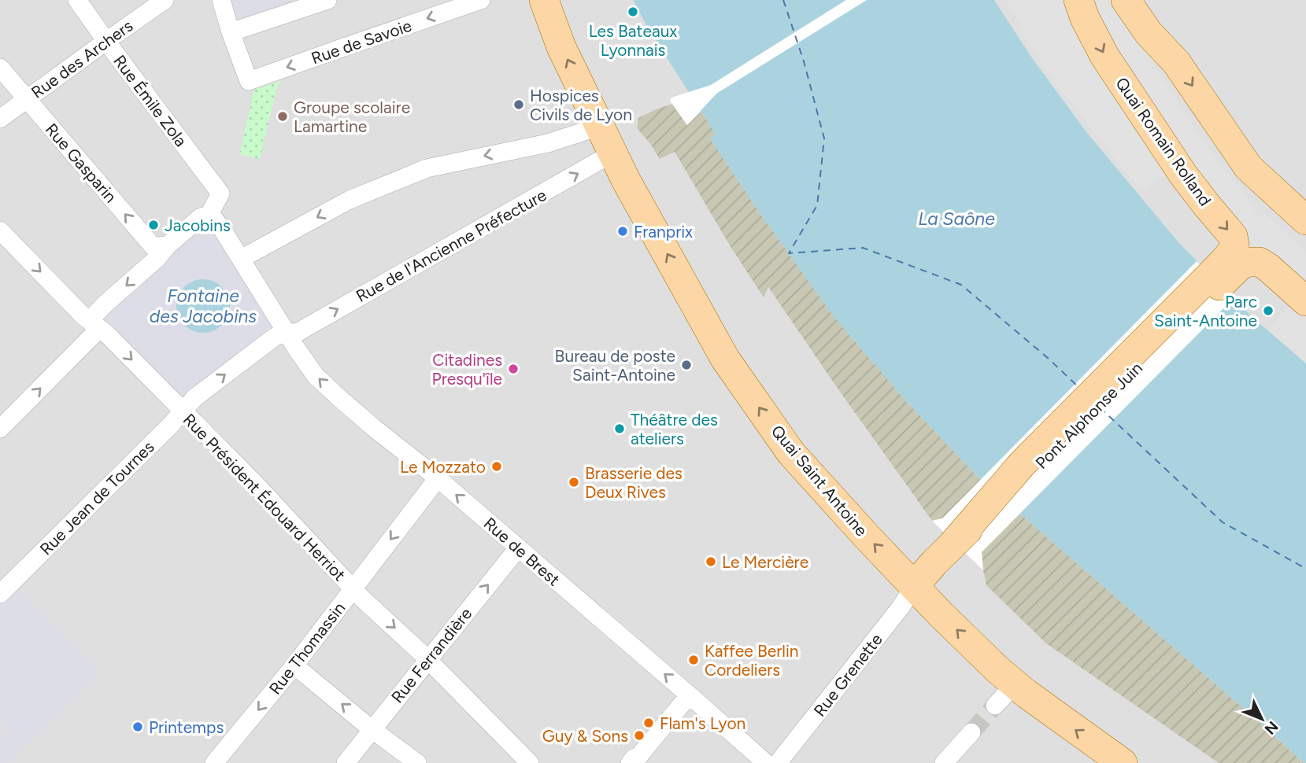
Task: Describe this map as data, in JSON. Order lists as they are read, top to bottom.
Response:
{
  "streets": {
    "main road": ["Quai Romain Rolland", "Pont Alphonse Juin", "Quai Saint Antoine"],
    "street": [
      "Rue de Savoie",
      "Rue des Archers",
      "Rue Émile Zola",
      "Rue Gasparin",
      "Rue de l'Ancienne Préfecture",
      "Rue Président Édouard Herriot",
      "Rue Jean de Tournes",
      "Rue de Brest",
      "Rue Thomassin",
      "Rue Ferrandière",
      "Rue Grenette"
    ]
  },
  "crossings": [
    ["Rue des Archers", "Rue Émile Zola"],
    ["Rue des Archers", "Rue Gasparin"],
    ["Rue Émile Zola", "Rue de Brest"],
    ["Quai Romain Rolland", "Pont Alphonse Juin"],
    ["Rue de l'Ancienne Préfecture", "Quai Saint Antoine"],
    ["Rue de l'Ancienne Préfecture", "Rue Président Édouard Herriot"],
    ["Rue de l'Ancienne Préfecture", "Rue Jean de Tournes"],
    ["Rue de l'Ancienne Préfecture", "Rue de Brest"],
    ["Pont Alphonse Juin", "Quai Saint Antoine"],
    ["Pont Alphonse Juin", "Rue Grenette"],
    ["Quai Saint Antoine", "Rue Grenette"],
    ["Rue Président Édouard Herriot", "Rue Jean de Tournes"],
    ["Rue Président Édouard Herriot", "Rue Thomassin"],
    ["Rue Président Édouard Herriot", "Rue Ferrandière"],
    ["Rue de Brest", "Rue Thomassin"],
    ["Rue de Brest", "Rue Ferrandière"]
  ],
  "one_way": [
    "Rue Gasparin",
    "Quai Saint Antoine",
    "Rue Président Édouard Herriot",
    "Rue de Brest",
    "Rue Thomassin",
    "Rue Ferrandière"
  ],
  "water": ["La Saône", "Fontaine des Jacobins"],
  "places": [
    "Les Bateaux Lyonnais",
    "Hospices Civils de Lyon",
    "Groupe scolaire Lamartine",
    "Jacobins",
    "Franprix",
    "Parc Saint-Antoine",
    "Bureau de poste Saint-Antoine",
    "Citadines Presqu'île",
    "Théâtre des ateliers",
    "Le Mozzato",
    "Brasserie des Deux Rives",
    "Le Mercière",
    "Kaffee Berlin Cordeliers",
    "Flam's Lyon",
    "Printemps",
    "Guy & Sons"
  ],
  "north": "bottom right"
}
